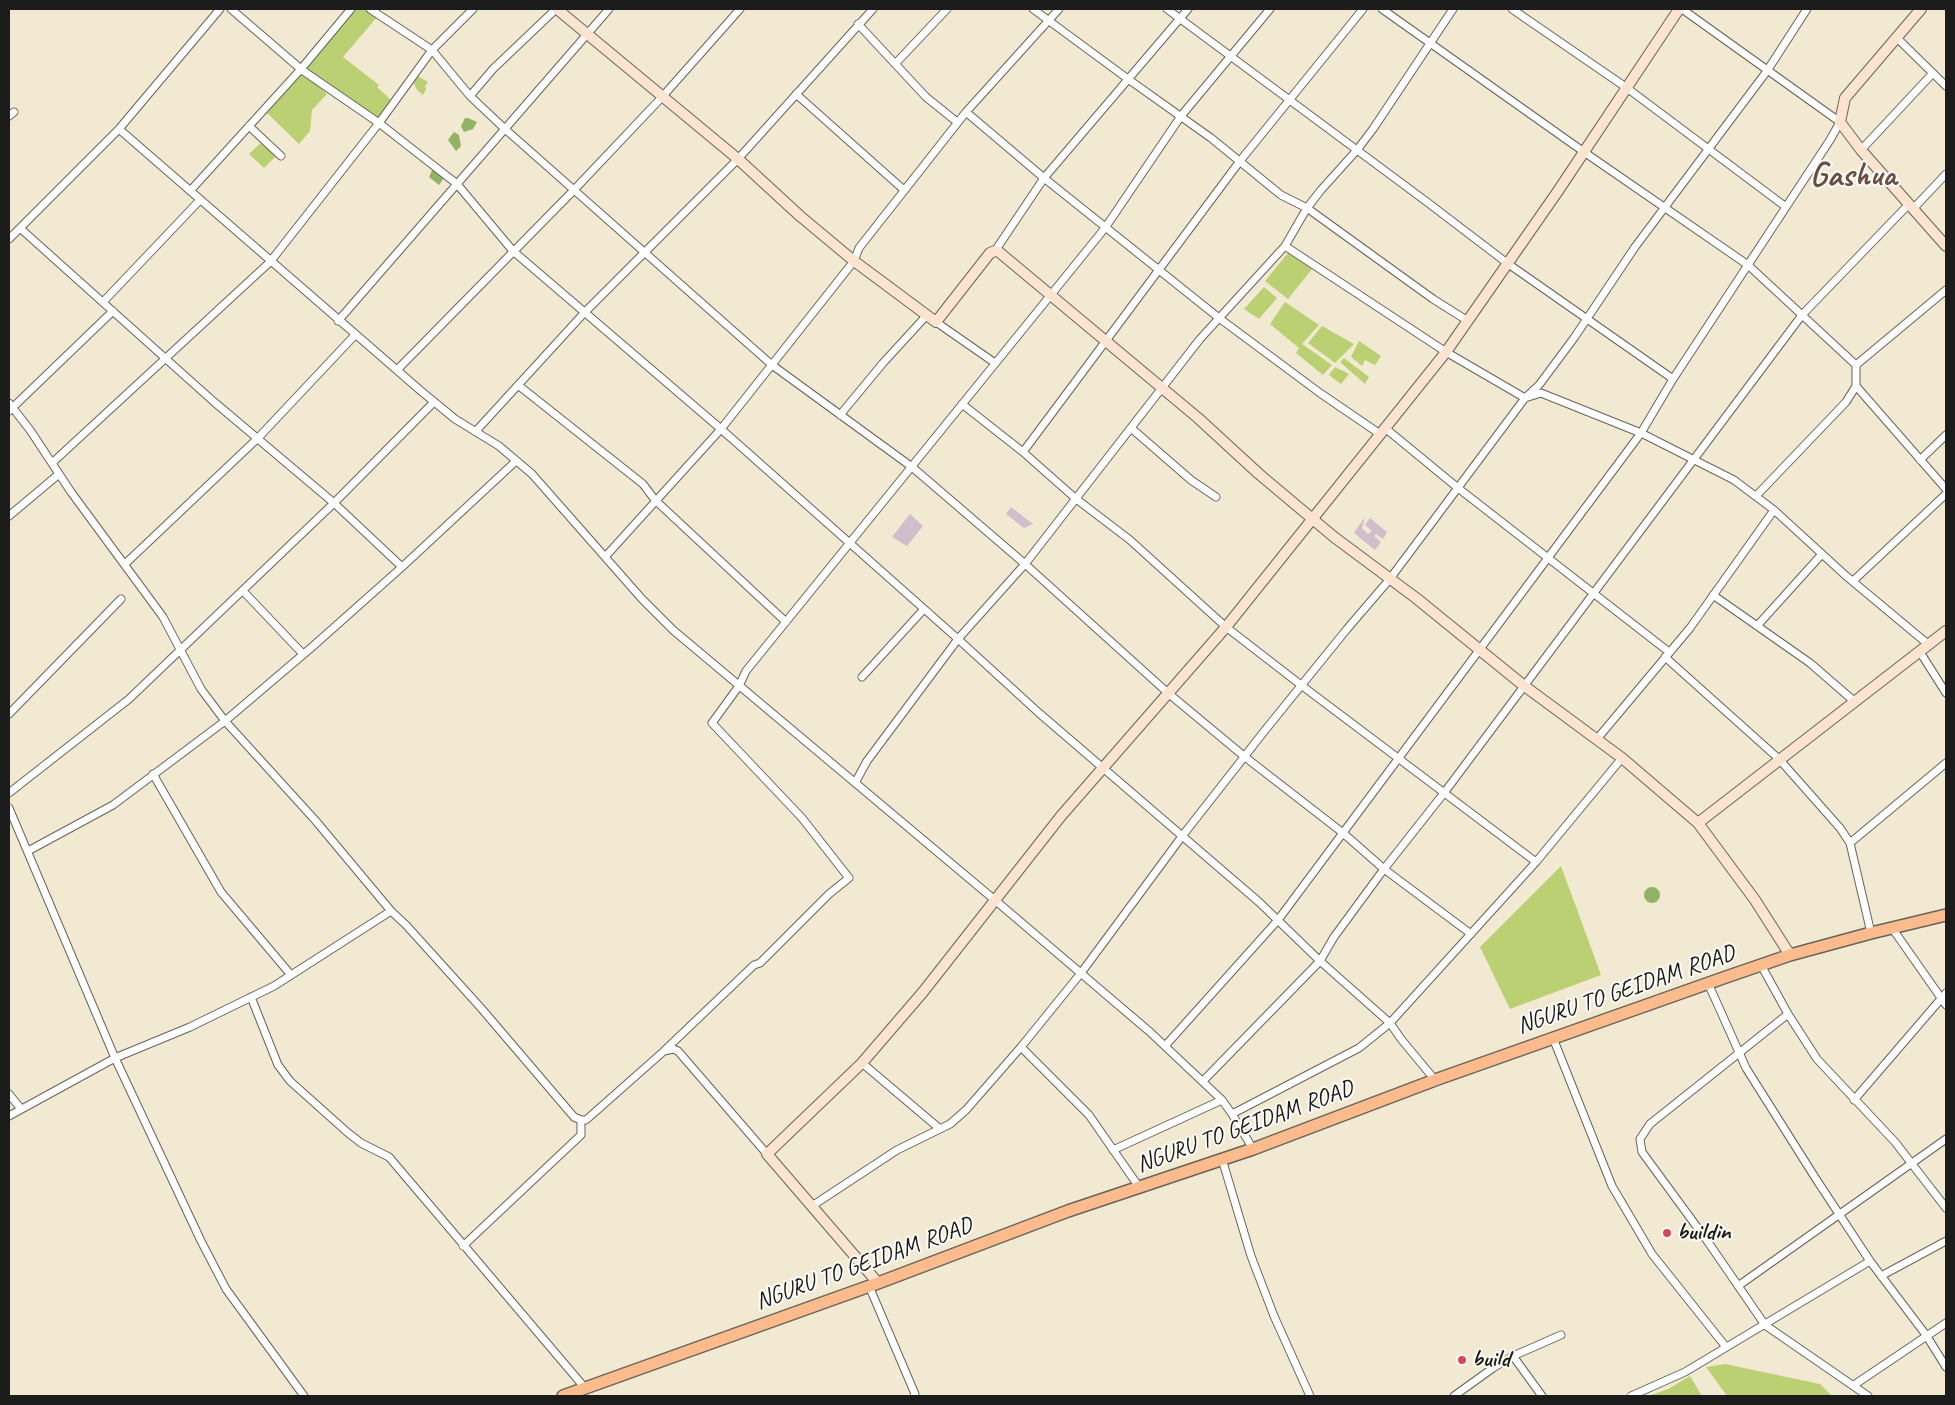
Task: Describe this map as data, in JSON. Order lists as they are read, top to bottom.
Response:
{
  "streets": {
    "main road": ["NGURU TO GEIDAM ROAD"]
  },
  "districts": ["Gashua"],
  "places": ["buildin", "build"]
}
